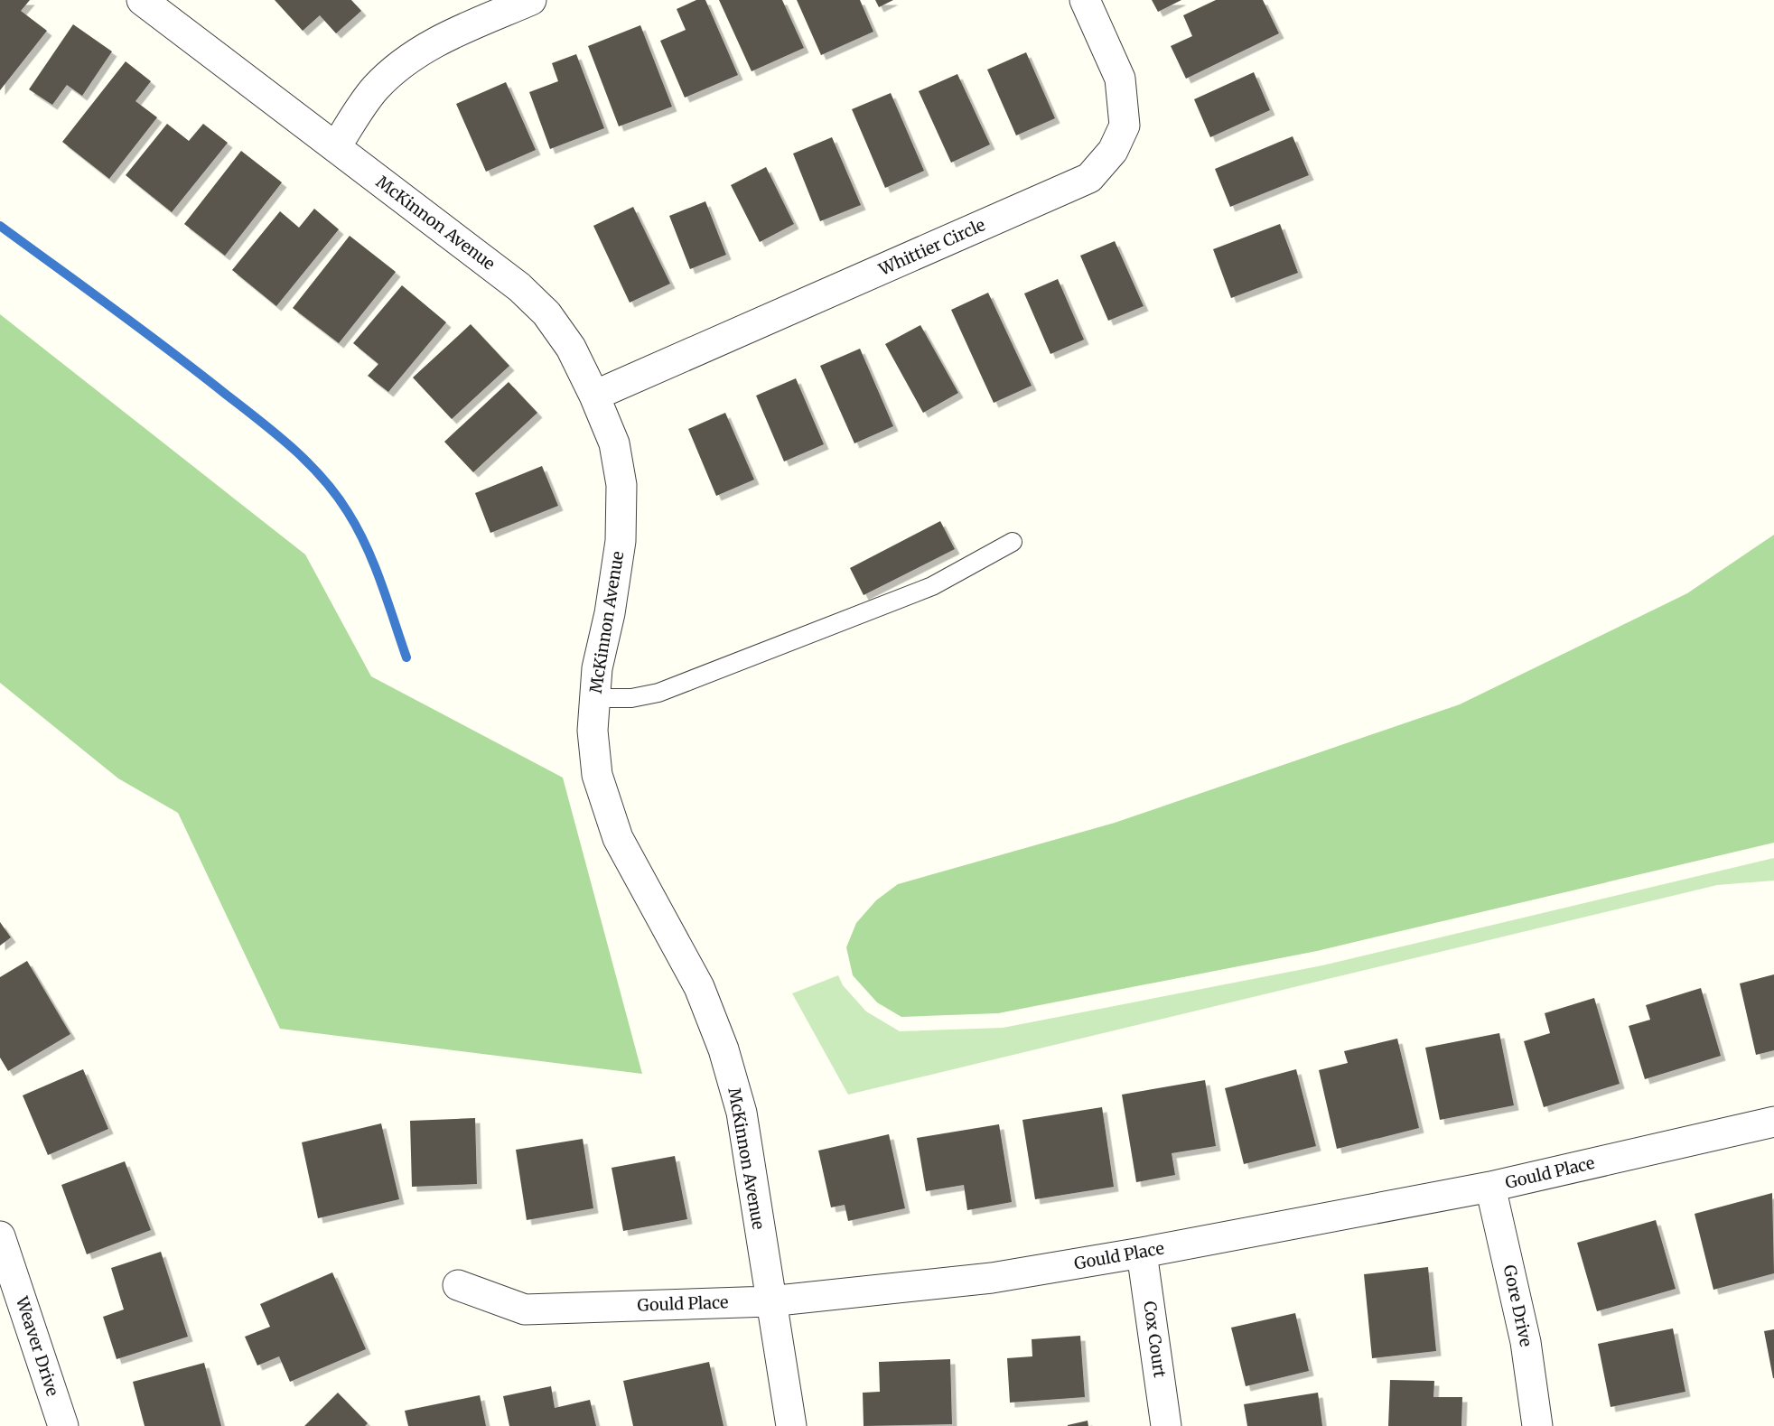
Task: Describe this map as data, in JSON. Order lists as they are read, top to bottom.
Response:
{
  "streets": {
    "street": [
      "McKinnon Avenue",
      "Whittier Circle",
      "Gould Place",
      "Gore Drive",
      "Cox Court",
      "Weaver Drive"
    ]
  },
  "crossings": [
    ["McKinnon Avenue", "Whittier Circle"],
    ["McKinnon Avenue", "Gould Place"],
    ["Gould Place", "Gore Drive"],
    ["Gould Place", "Cox Court"]
  ]
}
